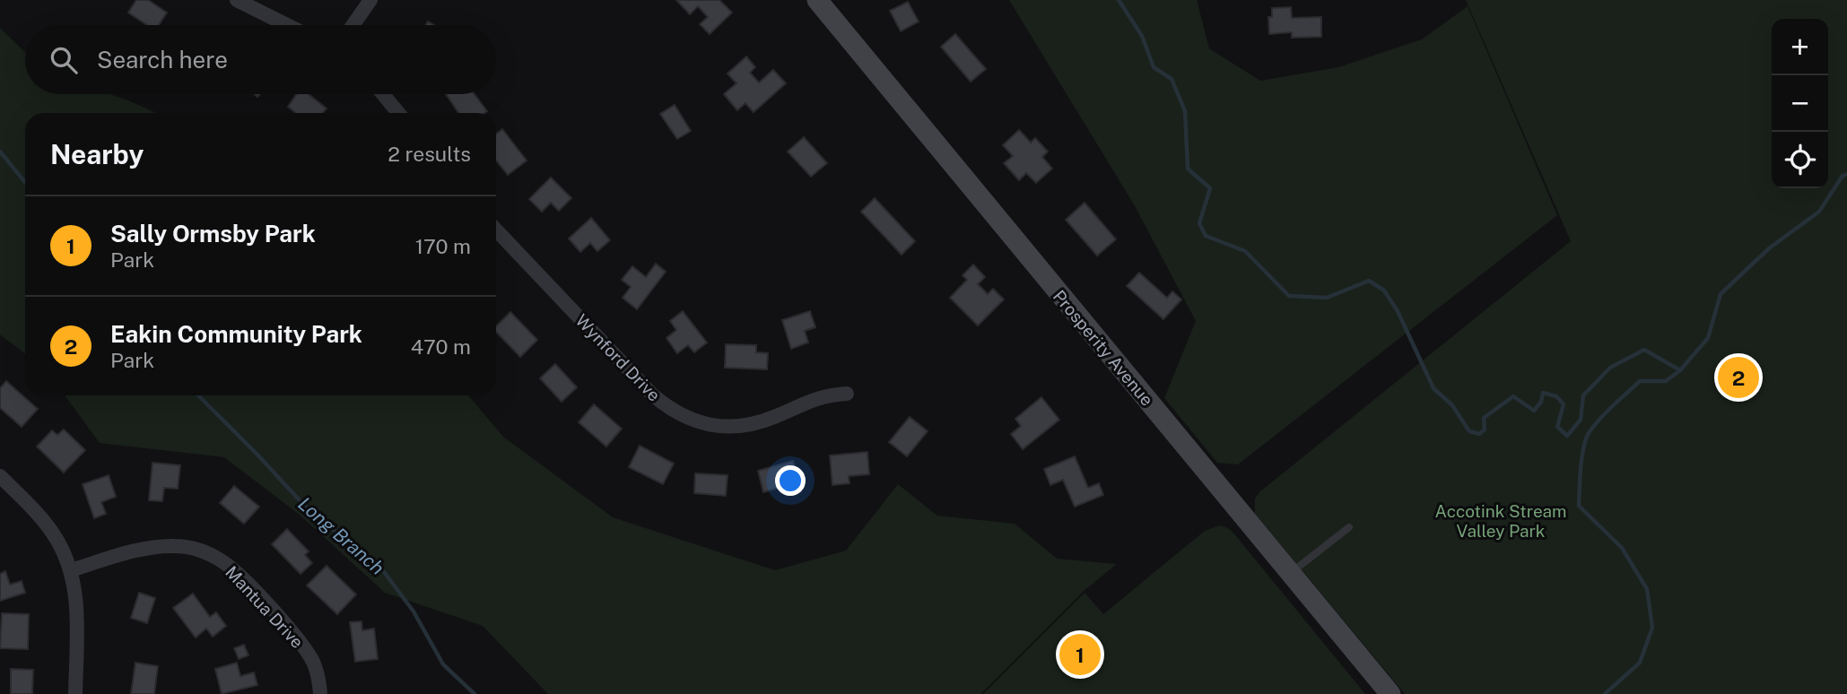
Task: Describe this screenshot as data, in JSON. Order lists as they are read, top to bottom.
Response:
{
  "streets": {
    "main road": ["Prosperity Avenue"],
    "street": ["Wynford Drive", "Mantua Drive"]
  },
  "water": ["Long Branch"],
  "parks": ["Accotink Stream Valley Park"],
  "page": {
    "map_buttons": ["+", "−"],
    "search": "Search here",
    "heading": ["Nearby", "2 results"],
    "list": [
      {
        "mark": "1",
        "name": "Sally Ormsby Park",
        "note": "Park",
        "value": "170 m"
      },
      {
        "mark": "2",
        "name": "Eakin Community Park",
        "note": "Park",
        "value": "470 m"
      }
    ],
    "pins": ["2", "1"]
  }
}
